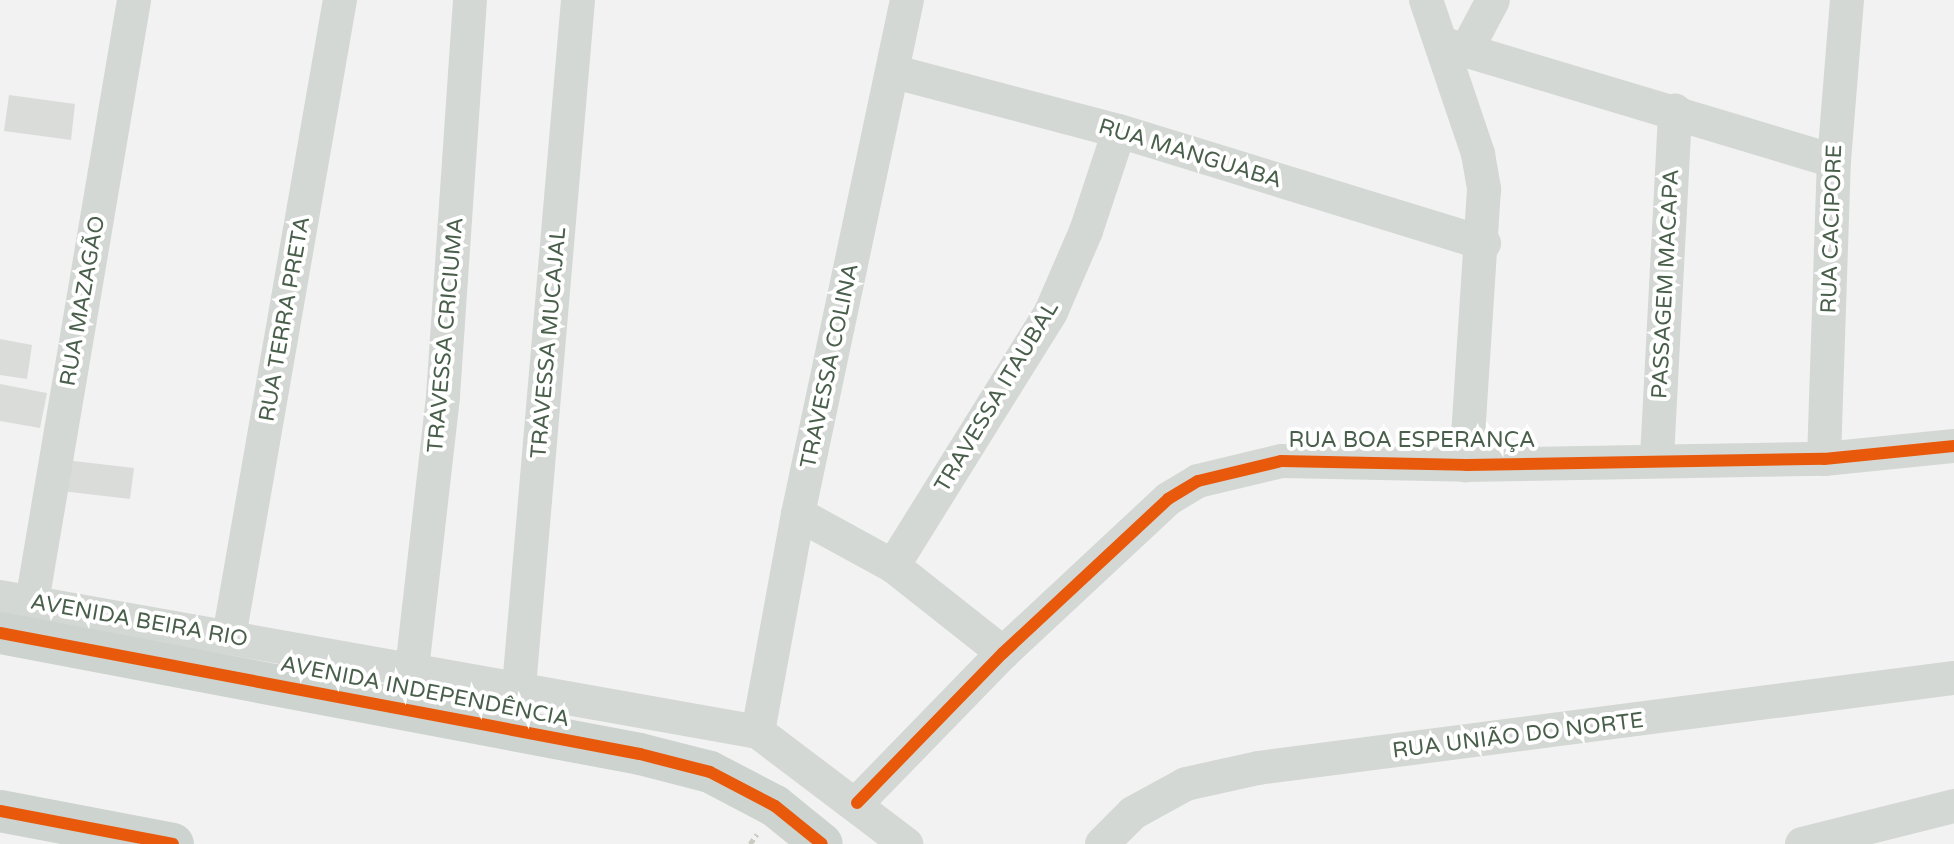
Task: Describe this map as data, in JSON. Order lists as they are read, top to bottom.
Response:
{
  "streets": {
    "main road": ["AVENIDA INDEPENDÊNCIA"],
    "street": [
      "RUA MANGUABA",
      "RUA CACIPORE",
      "PASSAGEM MACAPA",
      "RUA MAZAGÃO",
      "RUA TERRA PRETA",
      "TRAVESSA CRICIUMA",
      "TRAVESSA MUCAJAL",
      "TRAVESSA COLINA",
      "TRAVESSA ITAUBAL",
      "RUA BOA ESPERANÇA",
      "AVENIDA BEIRA RIO",
      "RUA UNIÃO DO NORTE"
    ]
  },
  "crossings": [
    ["RUA MANGUABA", "TRAVESSA COLINA"],
    ["RUA MANGUABA", "TRAVESSA ITAUBAL"],
    ["RUA CACIPORE", "RUA BOA ESPERANÇA"],
    ["PASSAGEM MACAPA", "RUA BOA ESPERANÇA"],
    ["RUA MAZAGÃO", "AVENIDA BEIRA RIO"],
    ["RUA TERRA PRETA", "AVENIDA BEIRA RIO"],
    ["TRAVESSA CRICIUMA", "AVENIDA BEIRA RIO"],
    ["TRAVESSA MUCAJAL", "AVENIDA BEIRA RIO"],
    ["TRAVESSA COLINA", "AVENIDA BEIRA RIO"],
    ["RUA BOA ESPERANÇA", "AVENIDA BEIRA RIO"]
  ]
}
